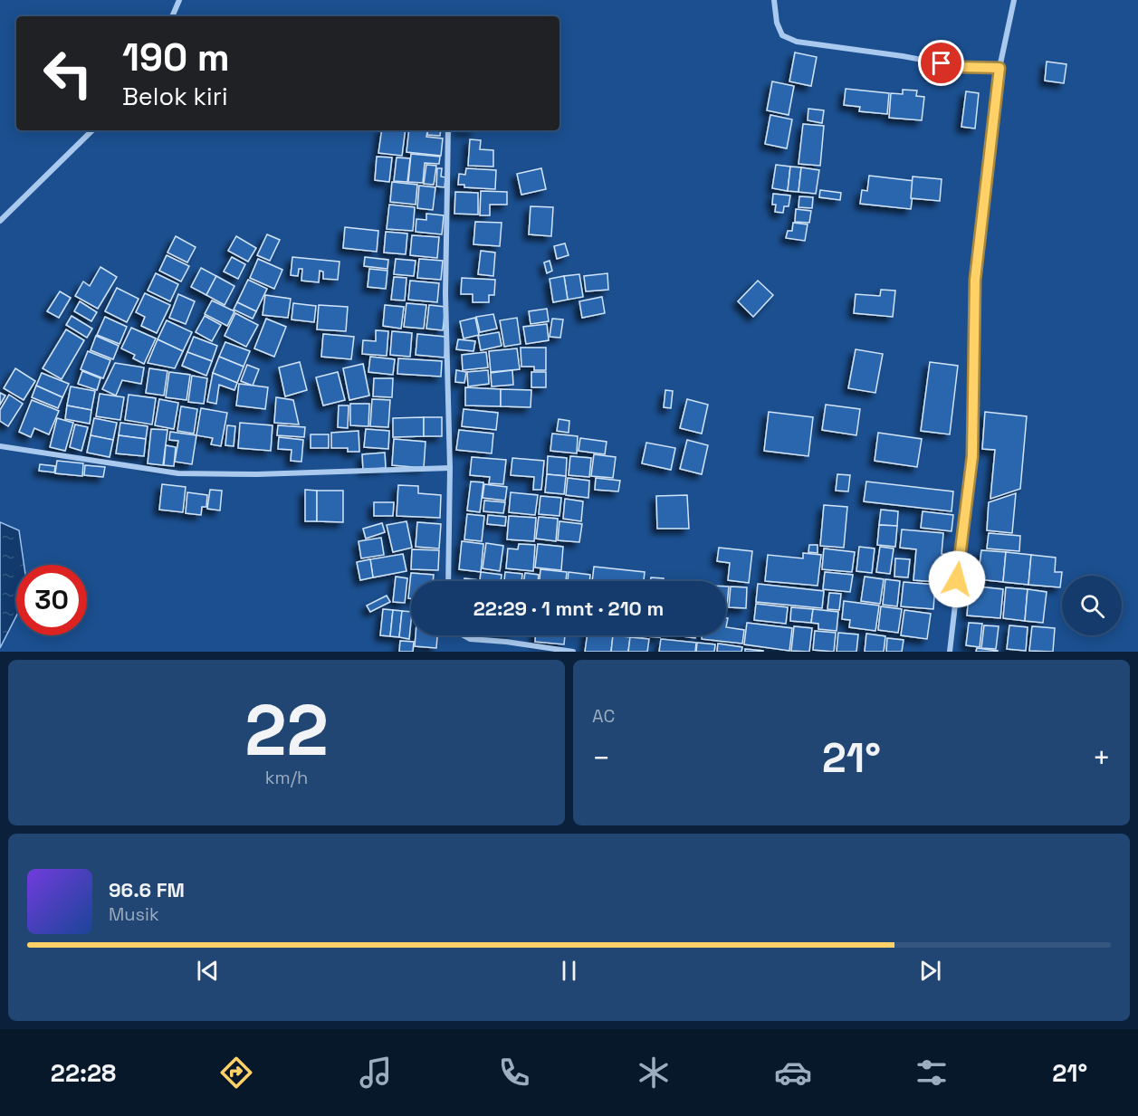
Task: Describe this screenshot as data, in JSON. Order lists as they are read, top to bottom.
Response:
{
  "page": {
    "turn": ["190 m", "Belok kiri"],
    "limit": "30",
    "trip": "22:29 · 1 mnt · 210 m",
    "tile": [
      ["22", "km/h"],
      "AC"
    ],
    "heat": ["−", "21°", "+"],
    "song": ["96.6 FM", "Musik"],
    "tabs": ["22:28", "21°"]
  }
}
